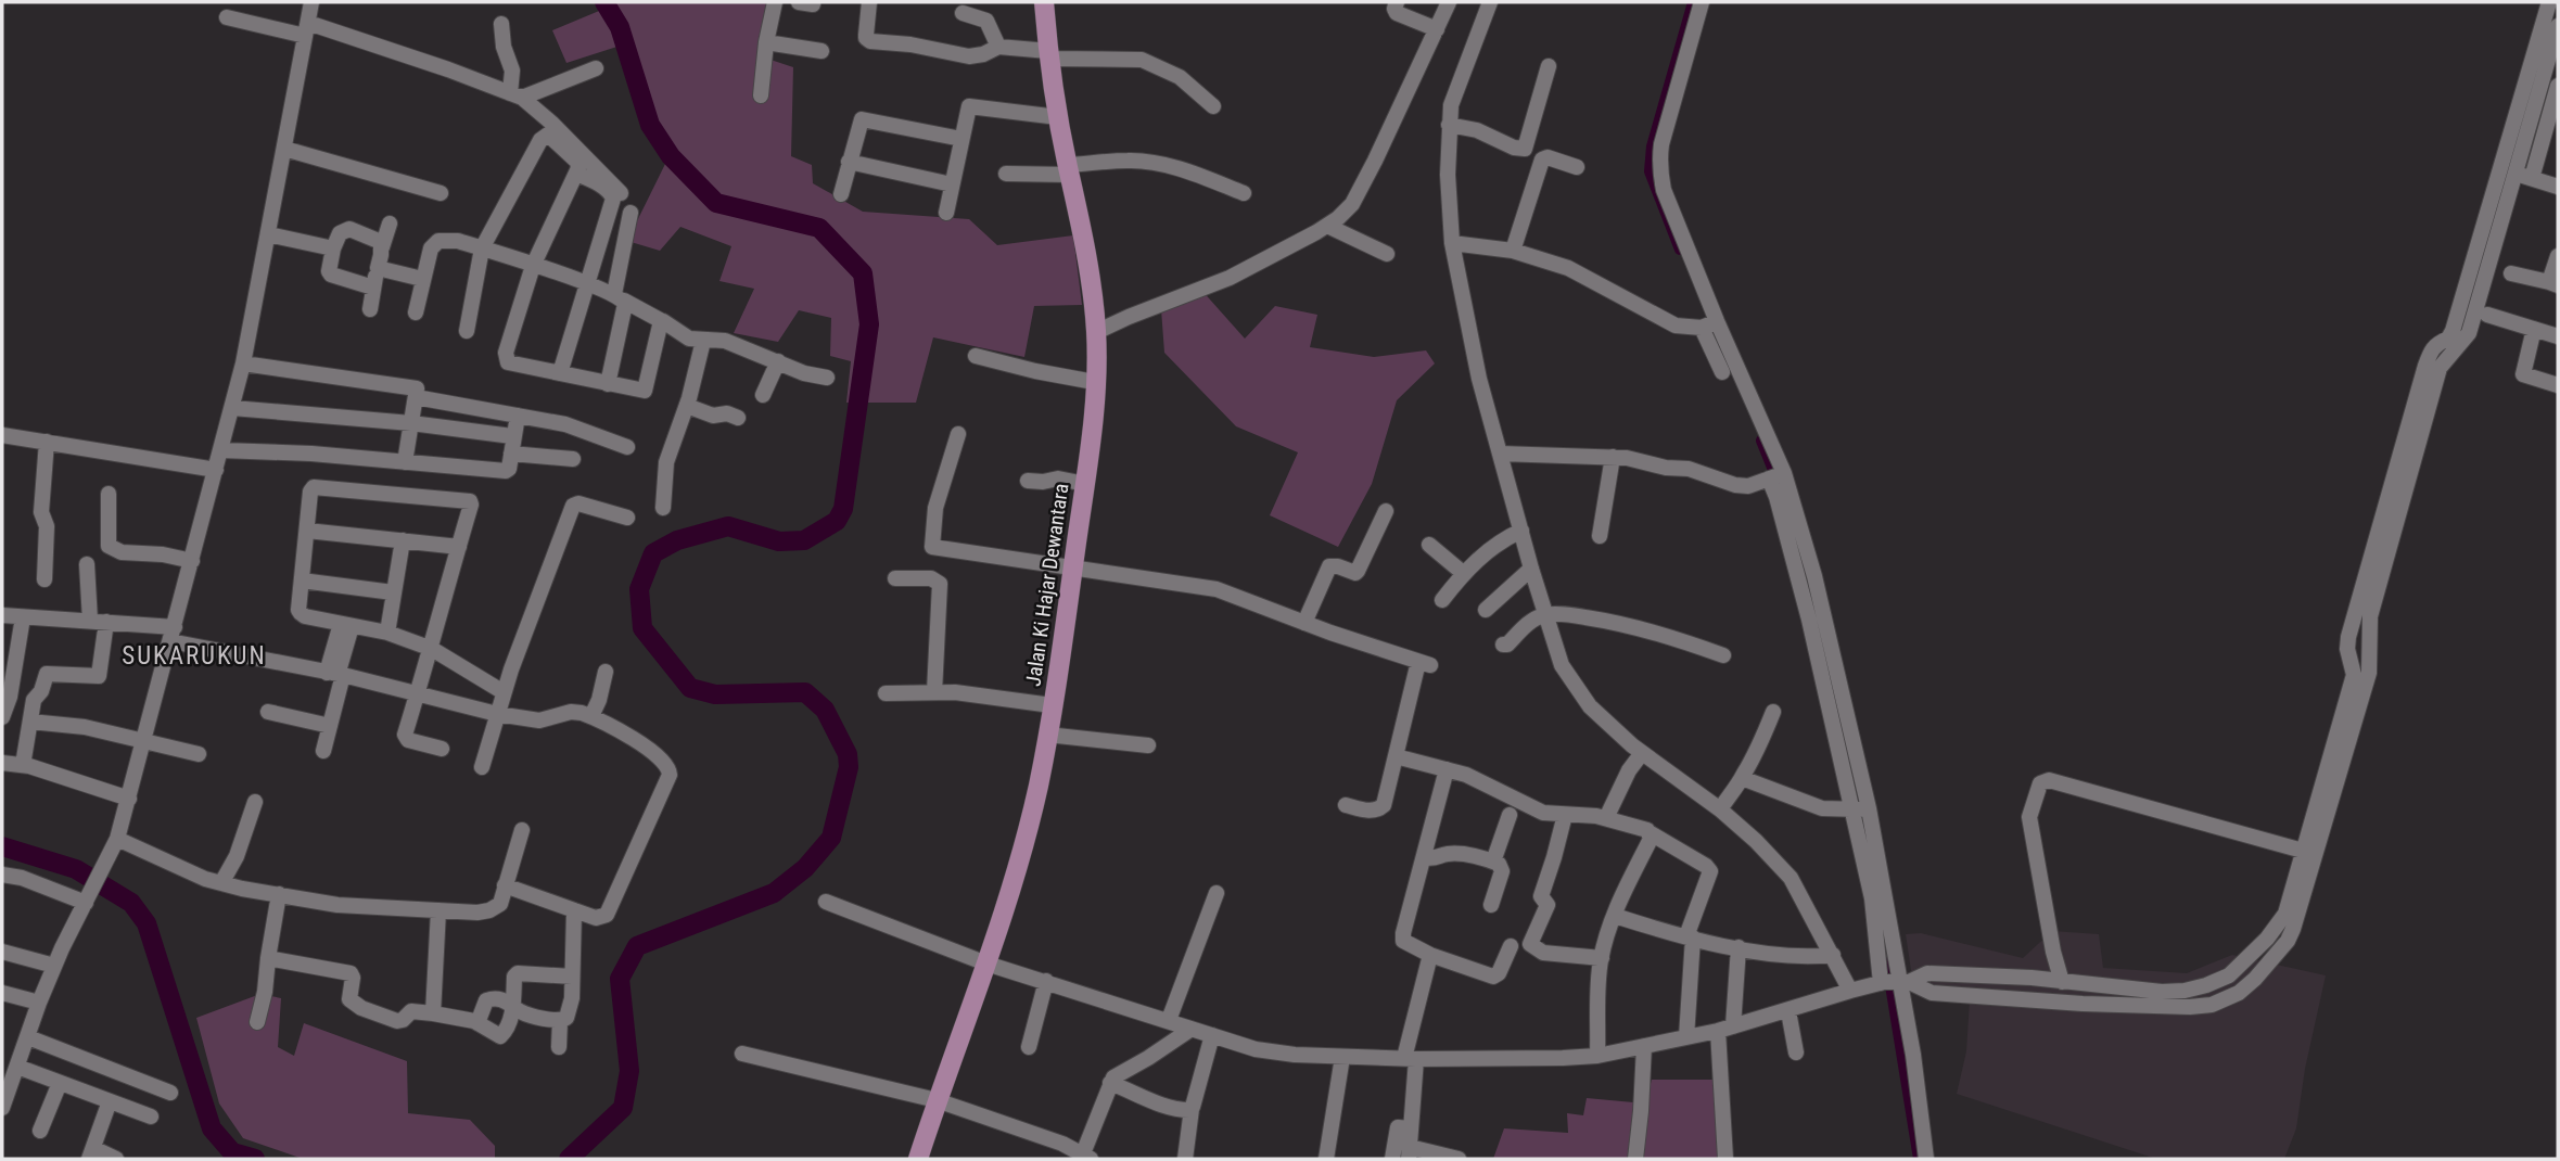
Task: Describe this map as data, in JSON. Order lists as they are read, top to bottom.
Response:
{
  "streets": {
    "main road": ["Jalan Ki Hajar Dewantara"]
  },
  "districts": ["SUKARUKUN"]
}
